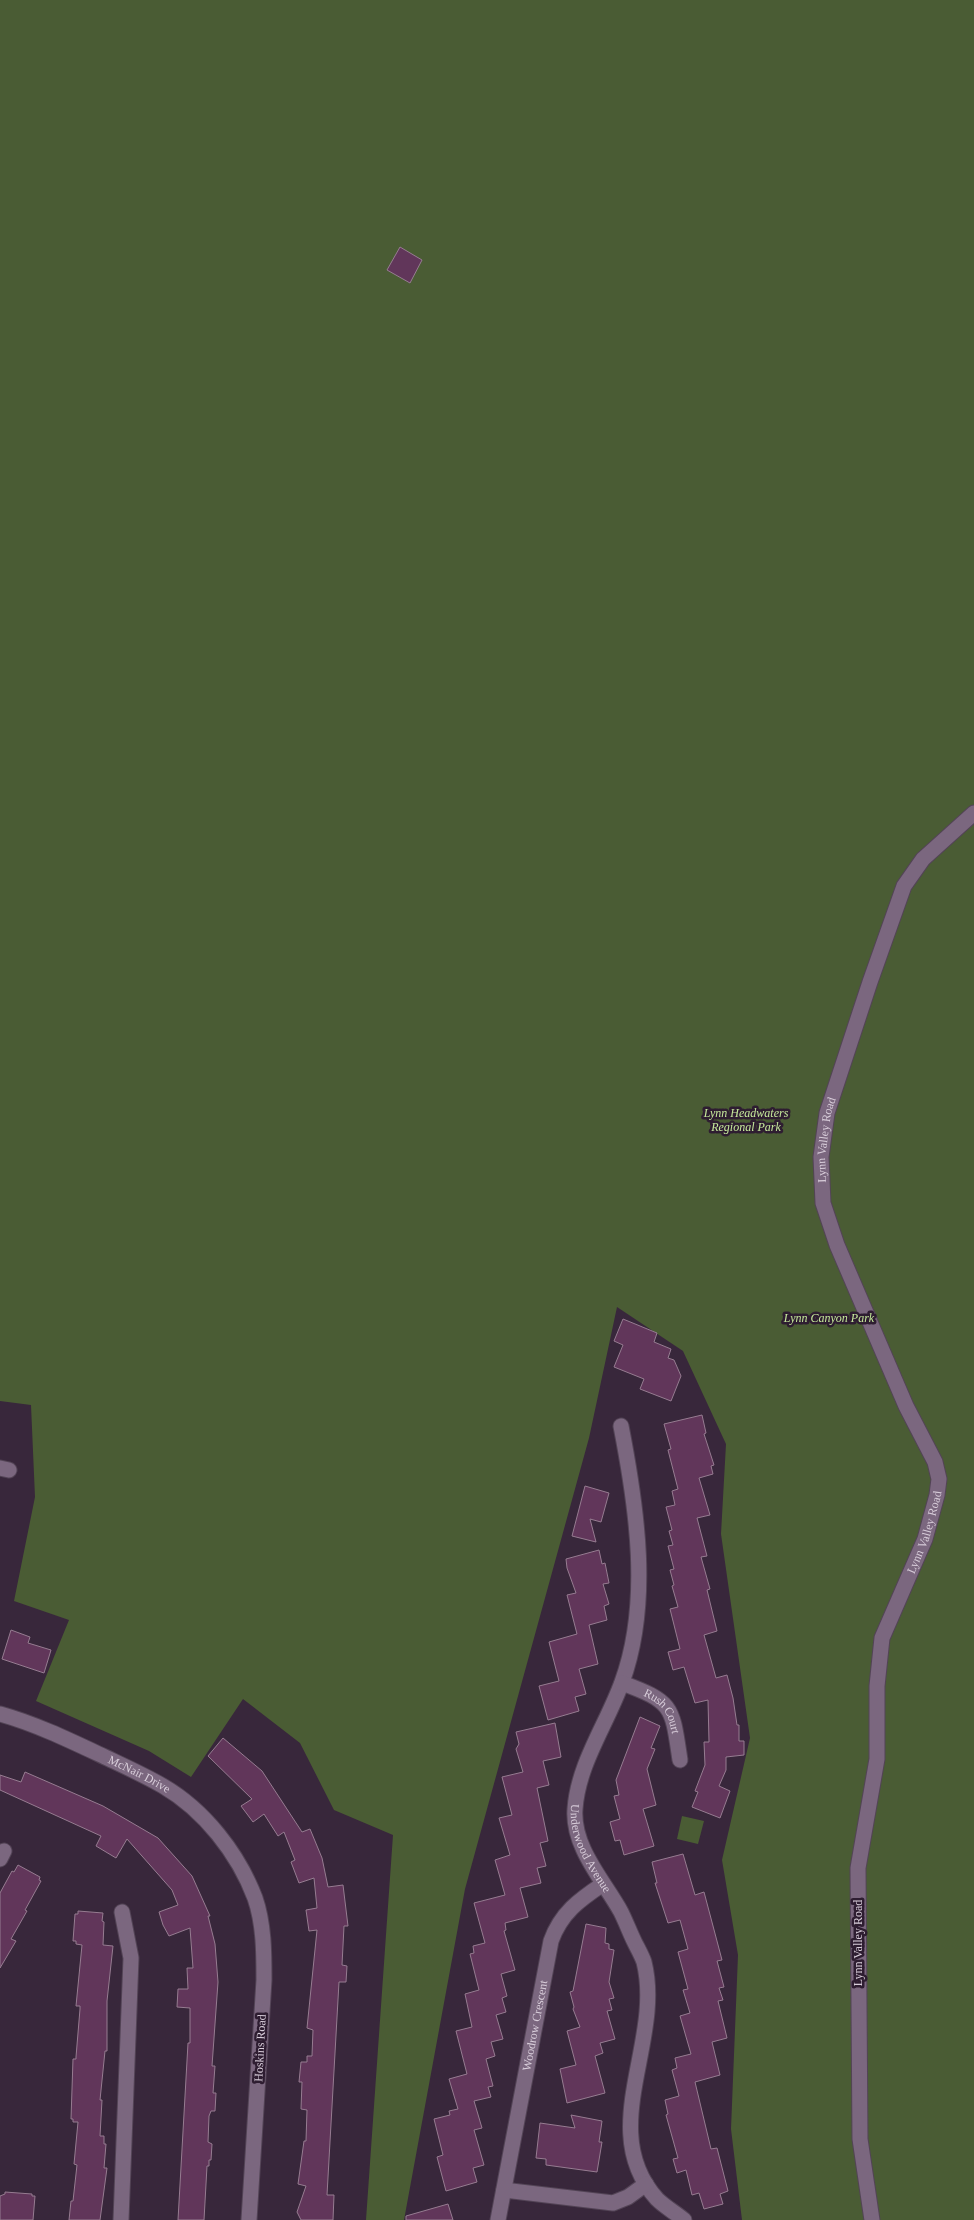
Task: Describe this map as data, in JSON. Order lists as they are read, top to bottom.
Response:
{
  "streets": {
    "street": [
      "Lynn Valley Road",
      "Rush Court",
      "McNair Drive",
      "Underwood Avenue",
      "Woodrow Crescent",
      "Hoskins Road"
    ]
  },
  "crossings": [
    ["Rush Court", "Underwood Avenue"],
    ["McNair Drive", "Hoskins Road"],
    ["Underwood Avenue", "Woodrow Crescent"]
  ],
  "parks": ["Lynn Headwaters Regional Park", "Lynn Canyon Park"]
}
